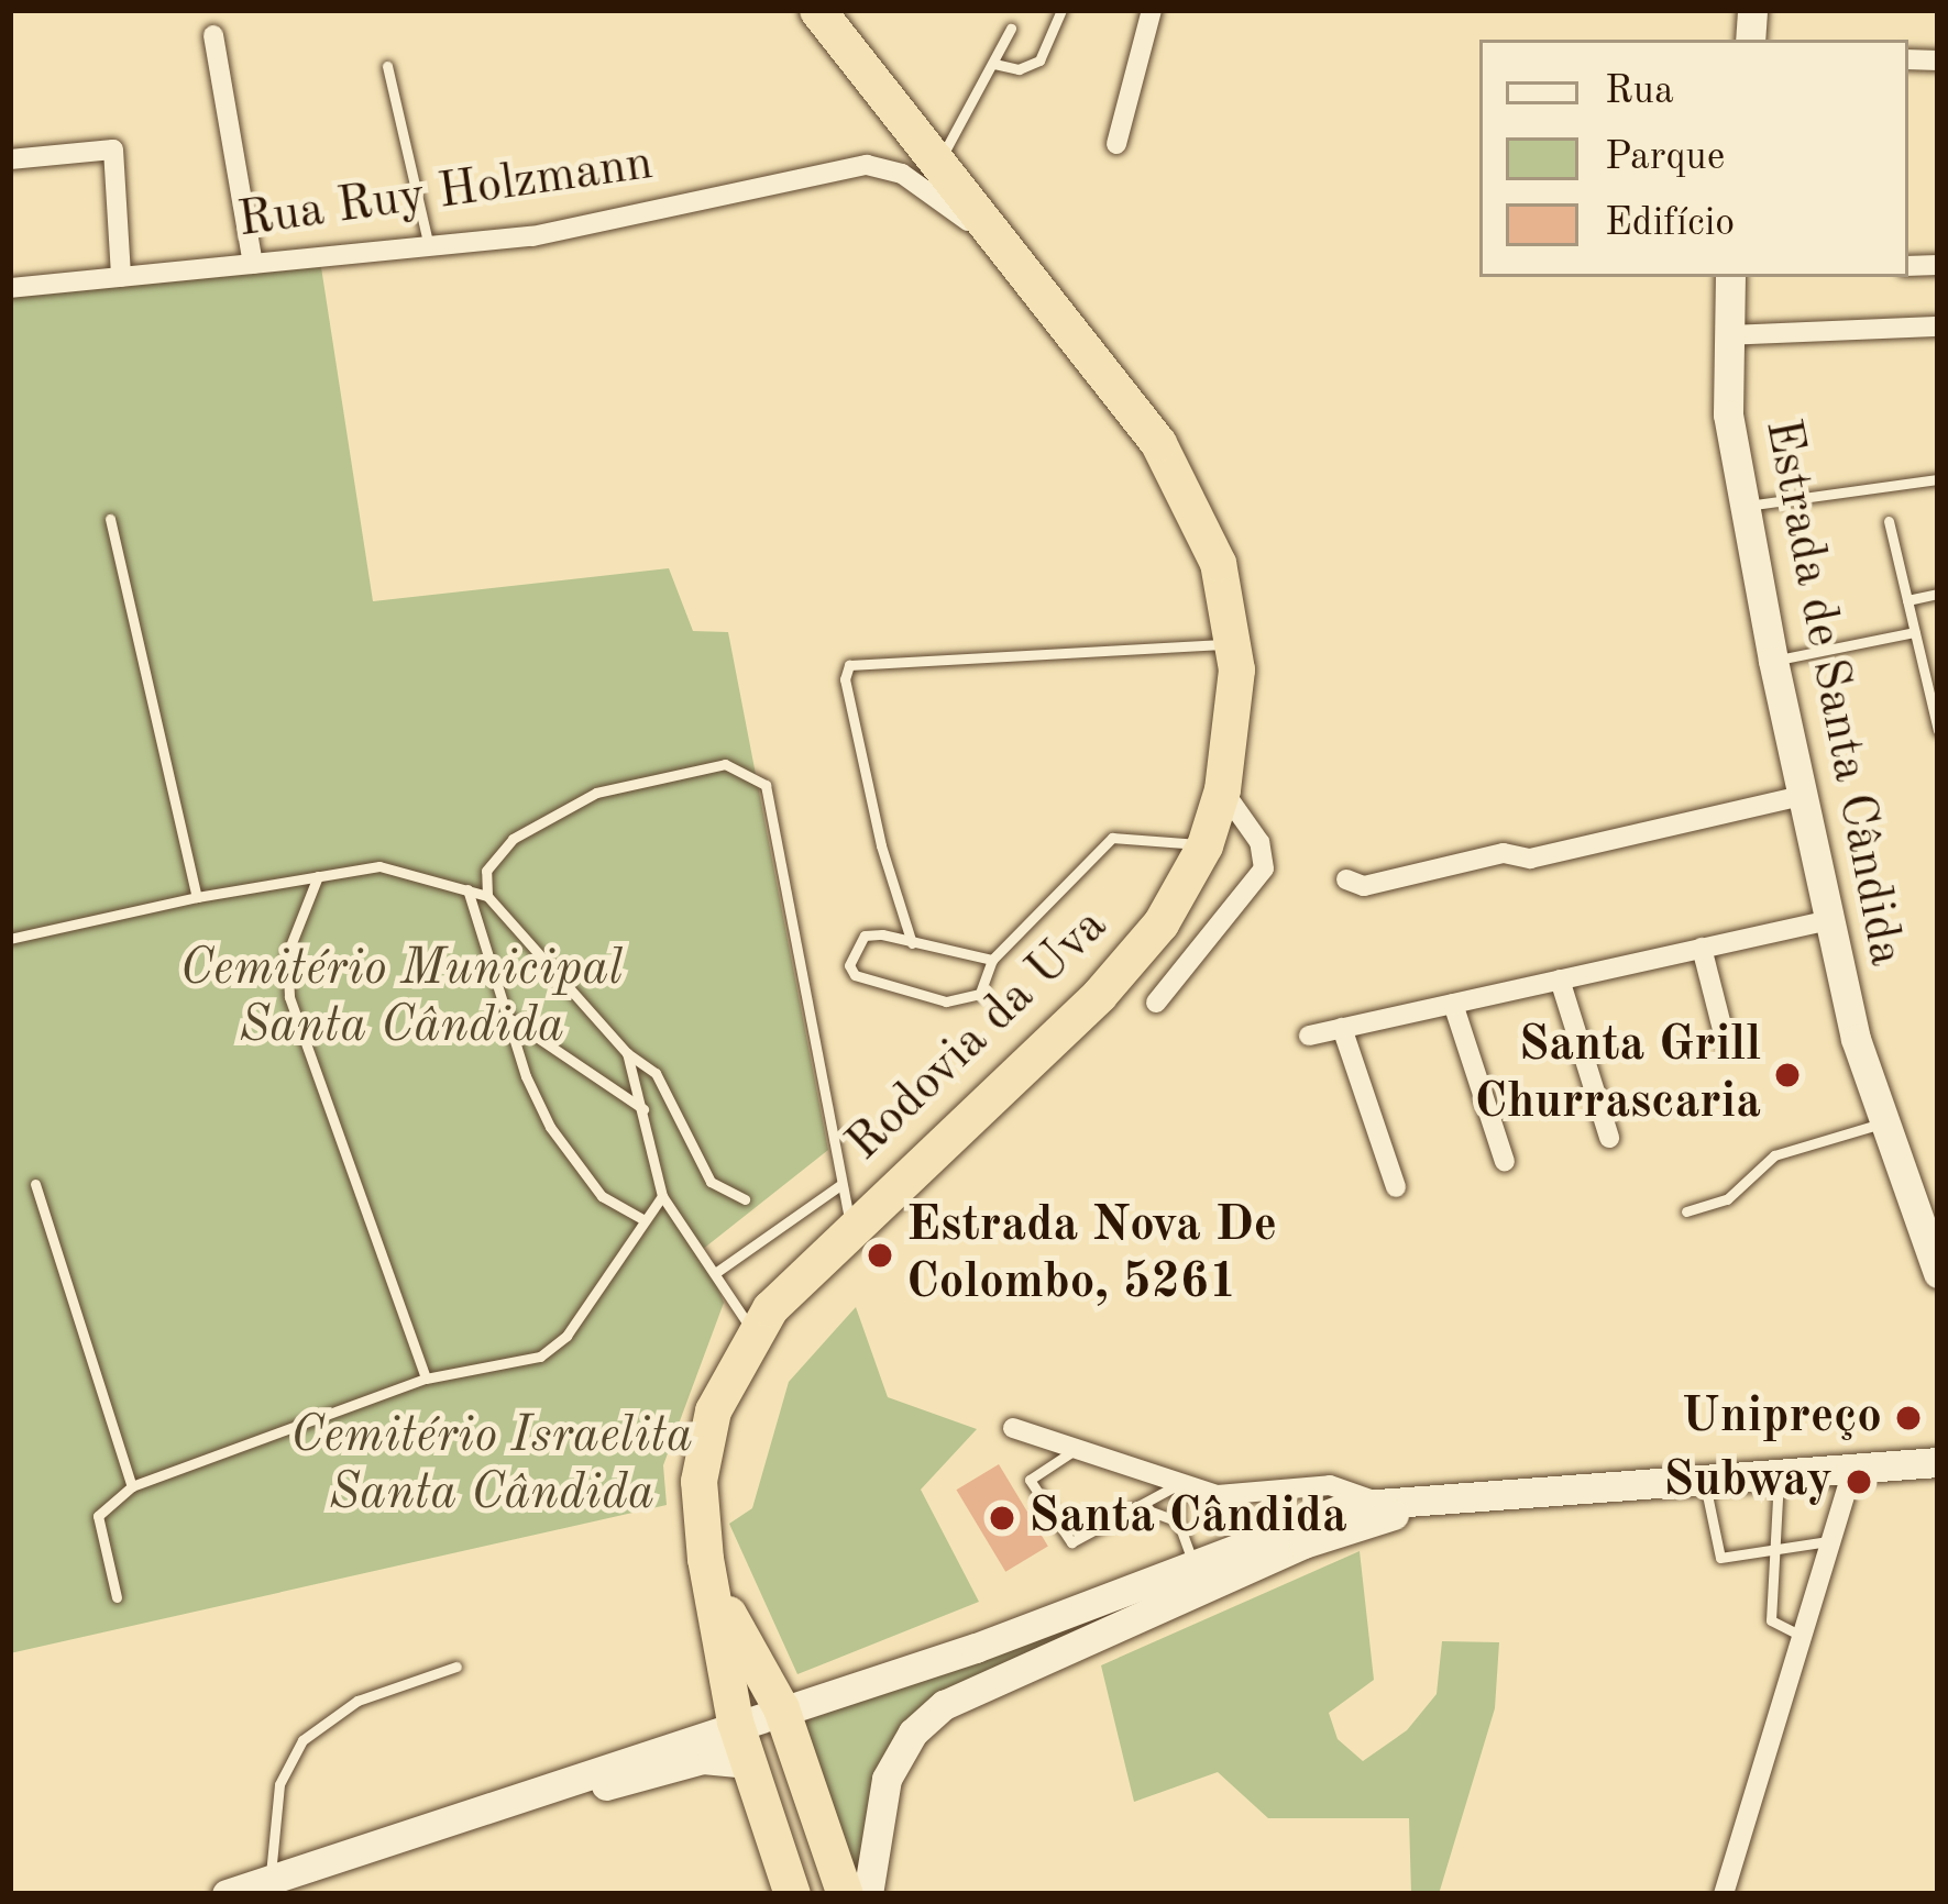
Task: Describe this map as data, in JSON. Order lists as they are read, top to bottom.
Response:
{
  "streets": {
    "highway": ["Rodovia da Uva"],
    "main road": ["Estrada de Santa Cândida"],
    "street": ["Rua Ruy Holzmann"]
  },
  "crossings": [
    ["Rua Ruy Holzmann", "Rodovia da Uva"]
  ],
  "parks": ["Cemitério Municipal Santa Cândida", "Cemitério Israelita Santa Cândida"],
  "places": [
    "Santa Grill Churrascaria",
    "Estrada Nova De Colombo, 5261",
    "Unipreço",
    "Subway",
    "Santa Cândida"
  ],
  "legend": ["Rua", "Parque", "Edifício"]
}
